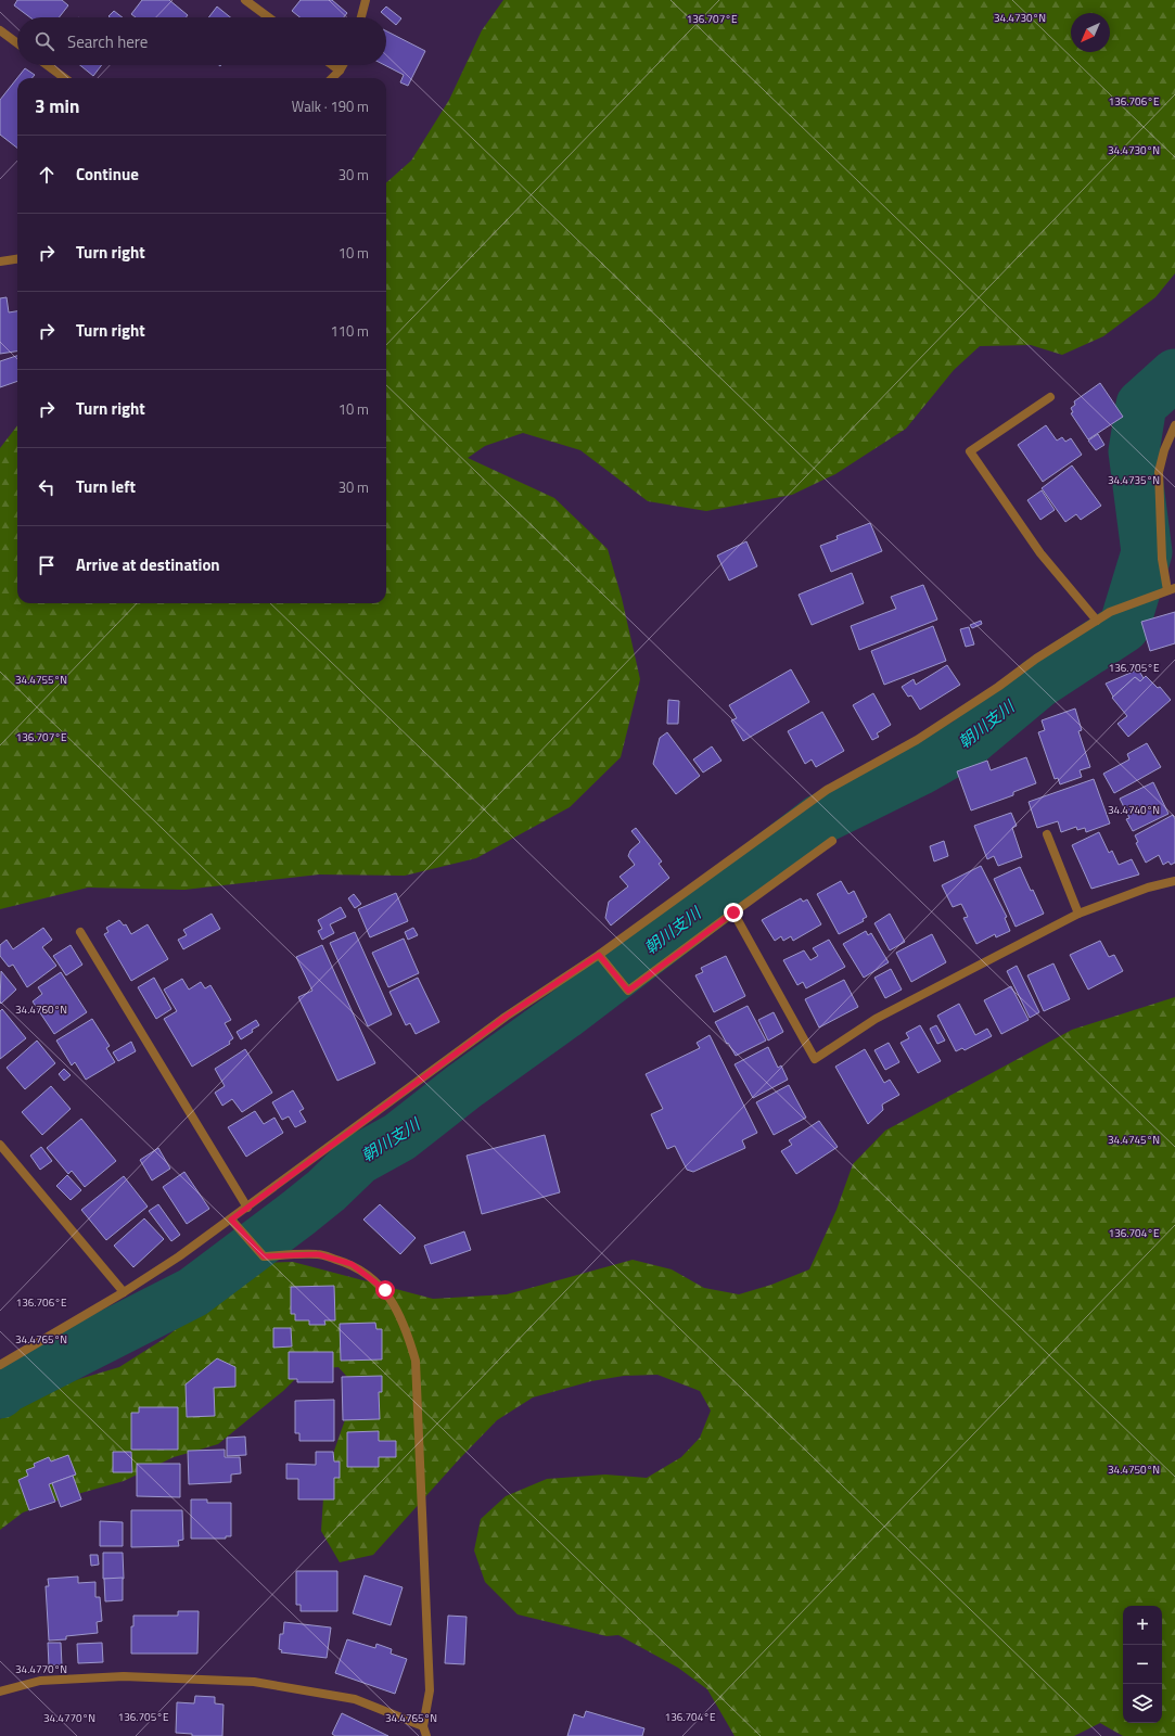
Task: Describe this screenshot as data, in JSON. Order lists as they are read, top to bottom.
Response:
{
  "water": ["朝川支川"],
  "north": "bottom left",
  "page": {
    "search": "Search here",
    "heading": ["3 min", "Walk · 190 m"],
    "list": [
      ["Continue", "30 m"],
      ["Turn right", "10 m"],
      ["Turn right", "110 m"],
      ["Turn right", "10 m"],
      ["Turn left", "30 m"],
      "Arrive at destination"
    ],
    "map_buttons": ["+", "−"]
  },
  "coordinates": [
    "34.4730°N",
    "136.707°E",
    "136.706°E",
    "34.4735°N",
    "136.705°E",
    "34.4755°N",
    "34.4740°N",
    "34.4760°N",
    "34.4745°N",
    "136.704°E",
    "34.4765°N",
    "34.4750°N",
    "34.4770°N"
  ]
}
